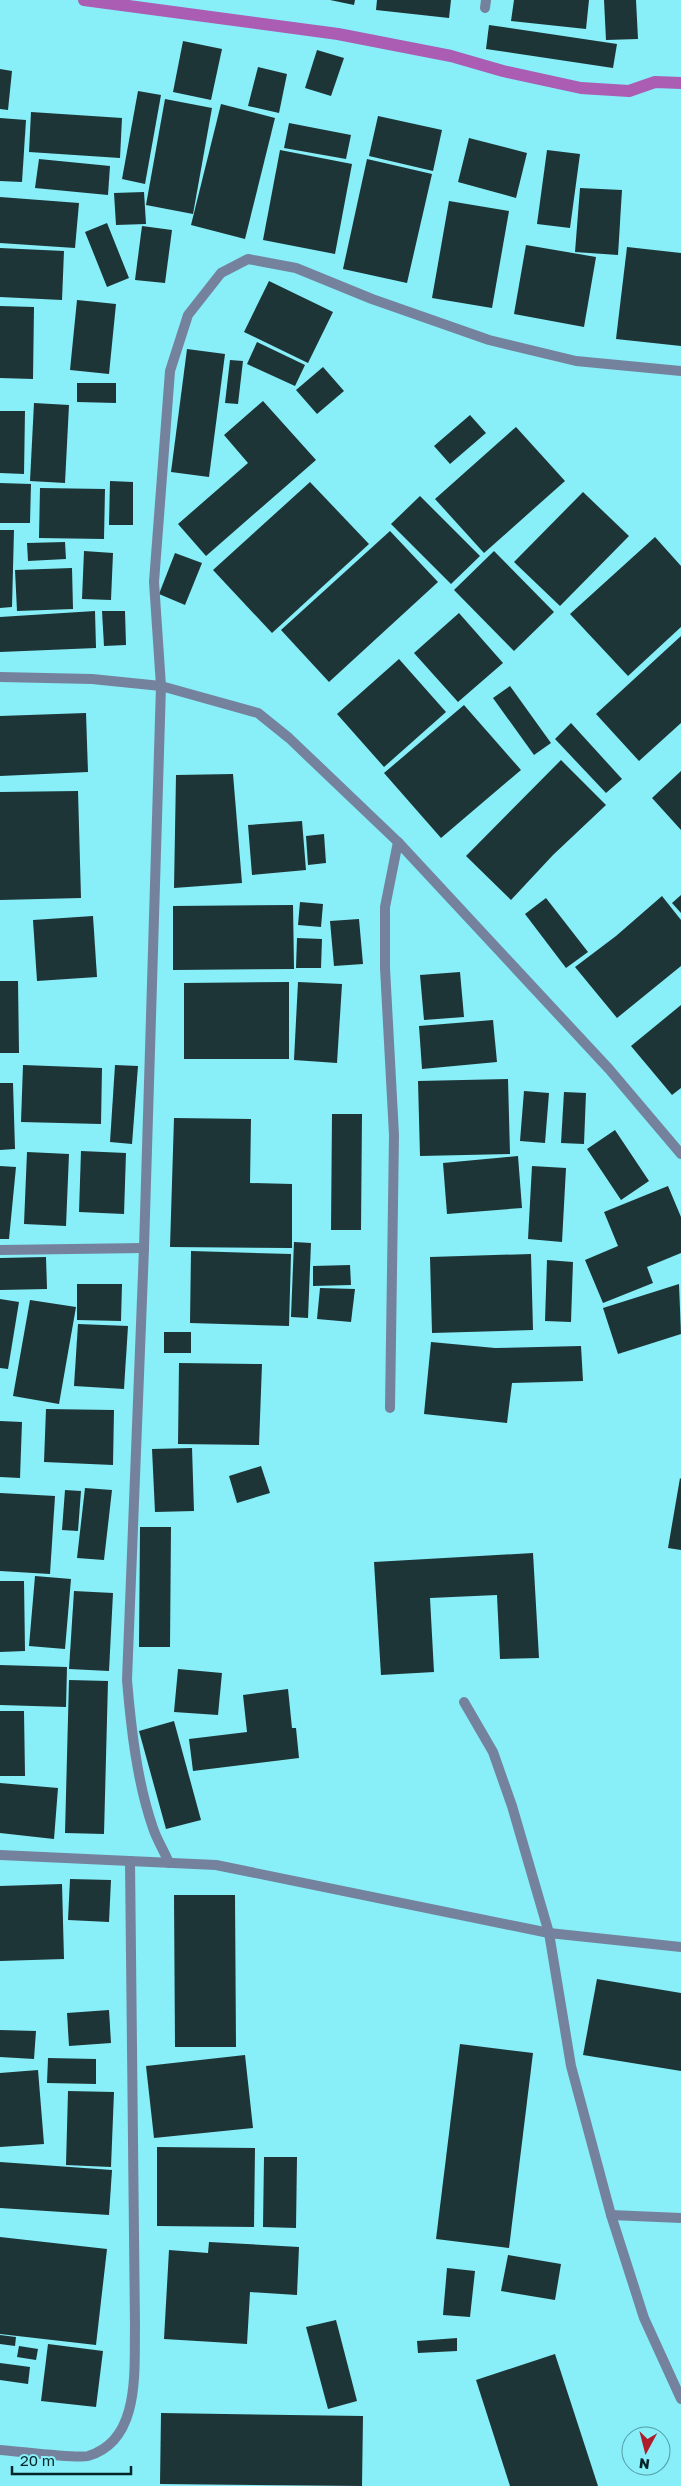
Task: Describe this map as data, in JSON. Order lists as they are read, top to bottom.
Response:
{
  "scale_bar": "20 m",
  "north": "bottom"
}
